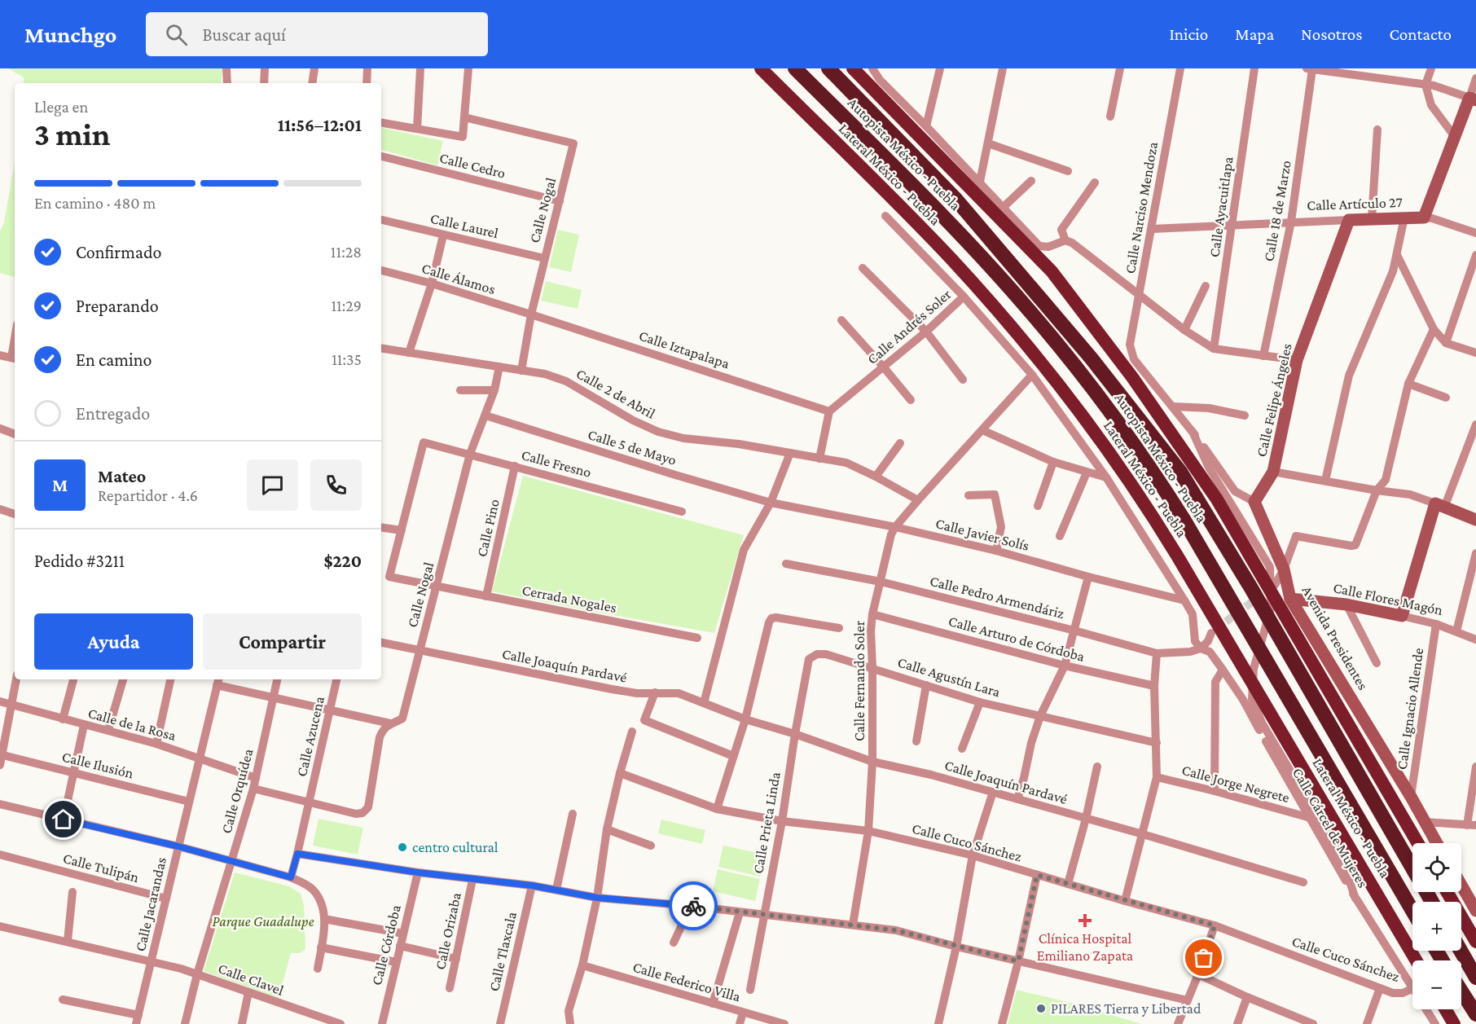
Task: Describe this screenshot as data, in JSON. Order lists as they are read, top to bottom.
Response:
{
  "streets": {
    "highway": ["Autopista México - Puebla", "Lateral México - Puebla"],
    "main road": [
      "Calle Artículo 27",
      "Calle Felipe Ángeles",
      "Calle Flores Magón",
      "Avenida Presidentes"
    ],
    "street": [
      "Calle Cedro",
      "Calle Ayacuitlapa",
      "Calle Narciso Mendoza",
      "Calle Nogal",
      "Calle 18 de Marzo",
      "Calle Laurel",
      "Calle Álamos",
      "Calle Andrés Soler",
      "Calle Iztapalapa",
      "Calle 2 de Abril",
      "Calle 5 de Mayo",
      "Calle Fresno",
      "Calle Pino",
      "Calle Javier Solís",
      "Calle Pedro Armendáriz",
      "Cerrada Nogales",
      "Calle Arturo de Córdoba",
      "Calle Joaquín Pardavé",
      "Calle Agustín Lara",
      "Calle Fernando Soler",
      "Calle Ignacio Allende",
      "Calle de la Rosa",
      "Calle Azucena",
      "Calle Ilusión",
      "Calle Jorge Negrete",
      "Calle Orquídea",
      "Calle Prieta Linda",
      "Calle Cárcel de Mujeres",
      "Calle Cuco Sánchez",
      "Calle Tulipán",
      "Calle Jacarandas",
      "Calle Orizaba",
      "Calle Córdoba",
      "Calle Tlaxcala",
      "Calle Clavel",
      "Calle Federico Villa"
    ]
  },
  "crossings": [
    ["Calle Cedro", "Calle Nogal"],
    ["Calle Artículo 27", "Calle Ayacuitlapa"],
    ["Calle Artículo 27", "Calle Narciso Mendoza"],
    ["Calle Artículo 27", "Calle 18 de Marzo"],
    ["Calle Artículo 27", "Calle Felipe Ángeles"],
    ["Calle Nogal", "Calle Laurel"],
    ["Calle Nogal", "Calle Álamos"],
    ["Calle Nogal", "Calle Iztapalapa"],
    ["Calle Nogal", "Calle 2 de Abril"],
    ["Calle Nogal", "Calle 5 de Mayo"],
    ["Calle Nogal", "Calle Fresno"],
    ["Calle Nogal", "Cerrada Nogales"],
    ["Calle Nogal", "Calle Joaquín Pardavé"],
    ["Calle Nogal", "Calle Azucena"],
    ["Calle Álamos", "Calle Iztapalapa"],
    ["Calle Andrés Soler", "Calle Iztapalapa"],
    ["Calle Andrés Soler", "Calle Javier Solís"],
    ["Calle Andrés Soler", "Calle Pedro Armendáriz"],
    ["Calle Andrés Soler", "Calle Fernando Soler"],
    ["Calle Andrés Soler", "Calle Cárcel de Mujeres"],
    ["Calle 2 de Abril", "Calle Fernando Soler"],
    ["Calle Felipe Ángeles", "Avenida Presidentes"],
    ["Calle 5 de Mayo", "Calle Javier Solís"],
    ["Calle Fresno", "Calle Pino"],
    ["Calle Fresno", "Cerrada Nogales"],
    ["Calle Pino", "Cerrada Nogales"],
    ["Calle Javier Solís", "Calle Fernando Soler"],
    ["Calle Pedro Armendáriz", "Calle Fernando Soler"],
    ["Calle Pedro Armendáriz", "Calle Cárcel de Mujeres"],
    ["Calle Flores Magón", "Avenida Presidentes"],
    ["Calle Flores Magón", "Calle Ignacio Allende"],
    ["Avenida Presidentes", "Calle Ignacio Allende"],
    ["Calle Arturo de Córdoba", "Calle Fernando Soler"],
    ["Calle Joaquín Pardavé", "Calle Agustín Lara"],
    ["Calle Joaquín Pardavé", "Calle Fernando Soler"],
    ["Calle Joaquín Pardavé", "Calle Prieta Linda"],
    ["Calle Agustín Lara", "Calle Fernando Soler"],
    ["Calle Agustín Lara", "Calle Prieta Linda"],
    ["Calle Fernando Soler", "Calle Cuco Sánchez"],
    ["Calle de la Rosa", "Calle Orquídea"],
    ["Calle de la Rosa", "Calle Jacarandas"],
    ["Calle Ilusión", "Calle Jacarandas"],
    ["Calle Jorge Negrete", "Calle Cárcel de Mujeres"],
    ["Calle Orquídea", "Calle Clavel"],
    ["Calle Prieta Linda", "Calle Cuco Sánchez"],
    ["Calle Tulipán", "Calle Jacarandas"],
    ["Calle Jacarandas", "Calle Clavel"]
  ],
  "parks": ["Parque Guadalupe"],
  "places": {
    "other": ["centro cultural", "PILARES Tierra y Libertad"],
    "health": ["Clínica Hospital Emiliano Zapata"]
  },
  "page": {
    "header": "Munchgo",
    "search": "Buscar aquí",
    "nav": [
      "Inicio",
      "Mapa",
      "Nosotros",
      "Contacto"
    ],
    "heading": ["3 min", "Llega en", "11:56–12:01"],
    "panel": [
      "Mateo",
      "Repartidor · 4.6",
      "Pedido #3211",
      "$220"
    ],
    "bar": "En camino · 480 m",
    "list": [
      ["Confirmado", "11:28"],
      ["Preparando", "11:29"],
      ["En camino", "11:35"],
      "Entregado"
    ],
    "round": "M",
    "buttons": ["Ayuda", "Compartir"],
    "map_buttons": ["+", "−"]
  }
}
